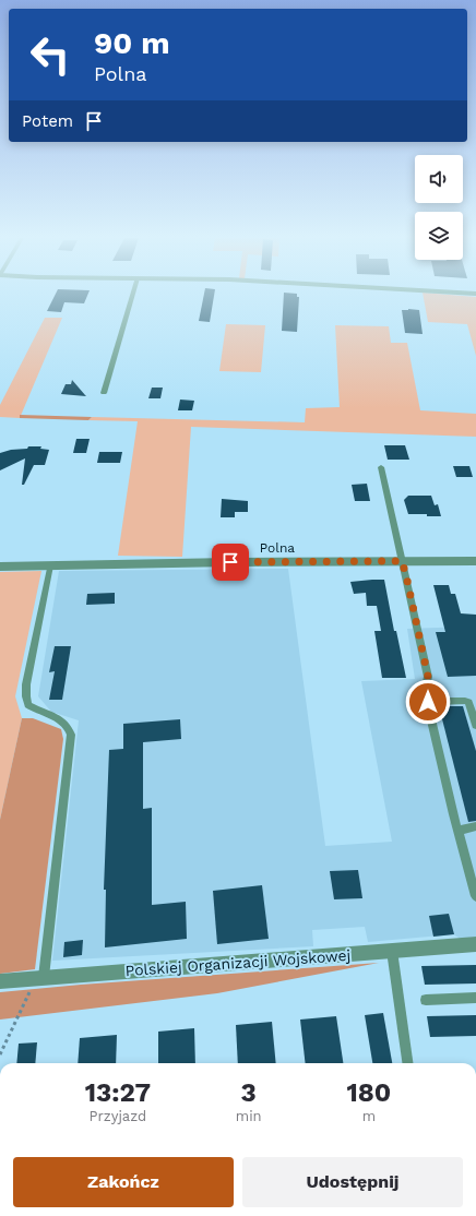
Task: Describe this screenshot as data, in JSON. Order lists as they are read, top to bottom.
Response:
{
  "streets": {
    "street": ["Polna", "Polskiej Organizacji Wojskowej"]
  },
  "page": {
    "turn": ["90 m", "Polna"],
    "then": "Potem",
    "eta": [
      "13:27",
      "Przyjazd",
      "3",
      "min",
      "180",
      "m"
    ],
    "buttons": ["Zakończ", "Udostępnij"]
  }
}
